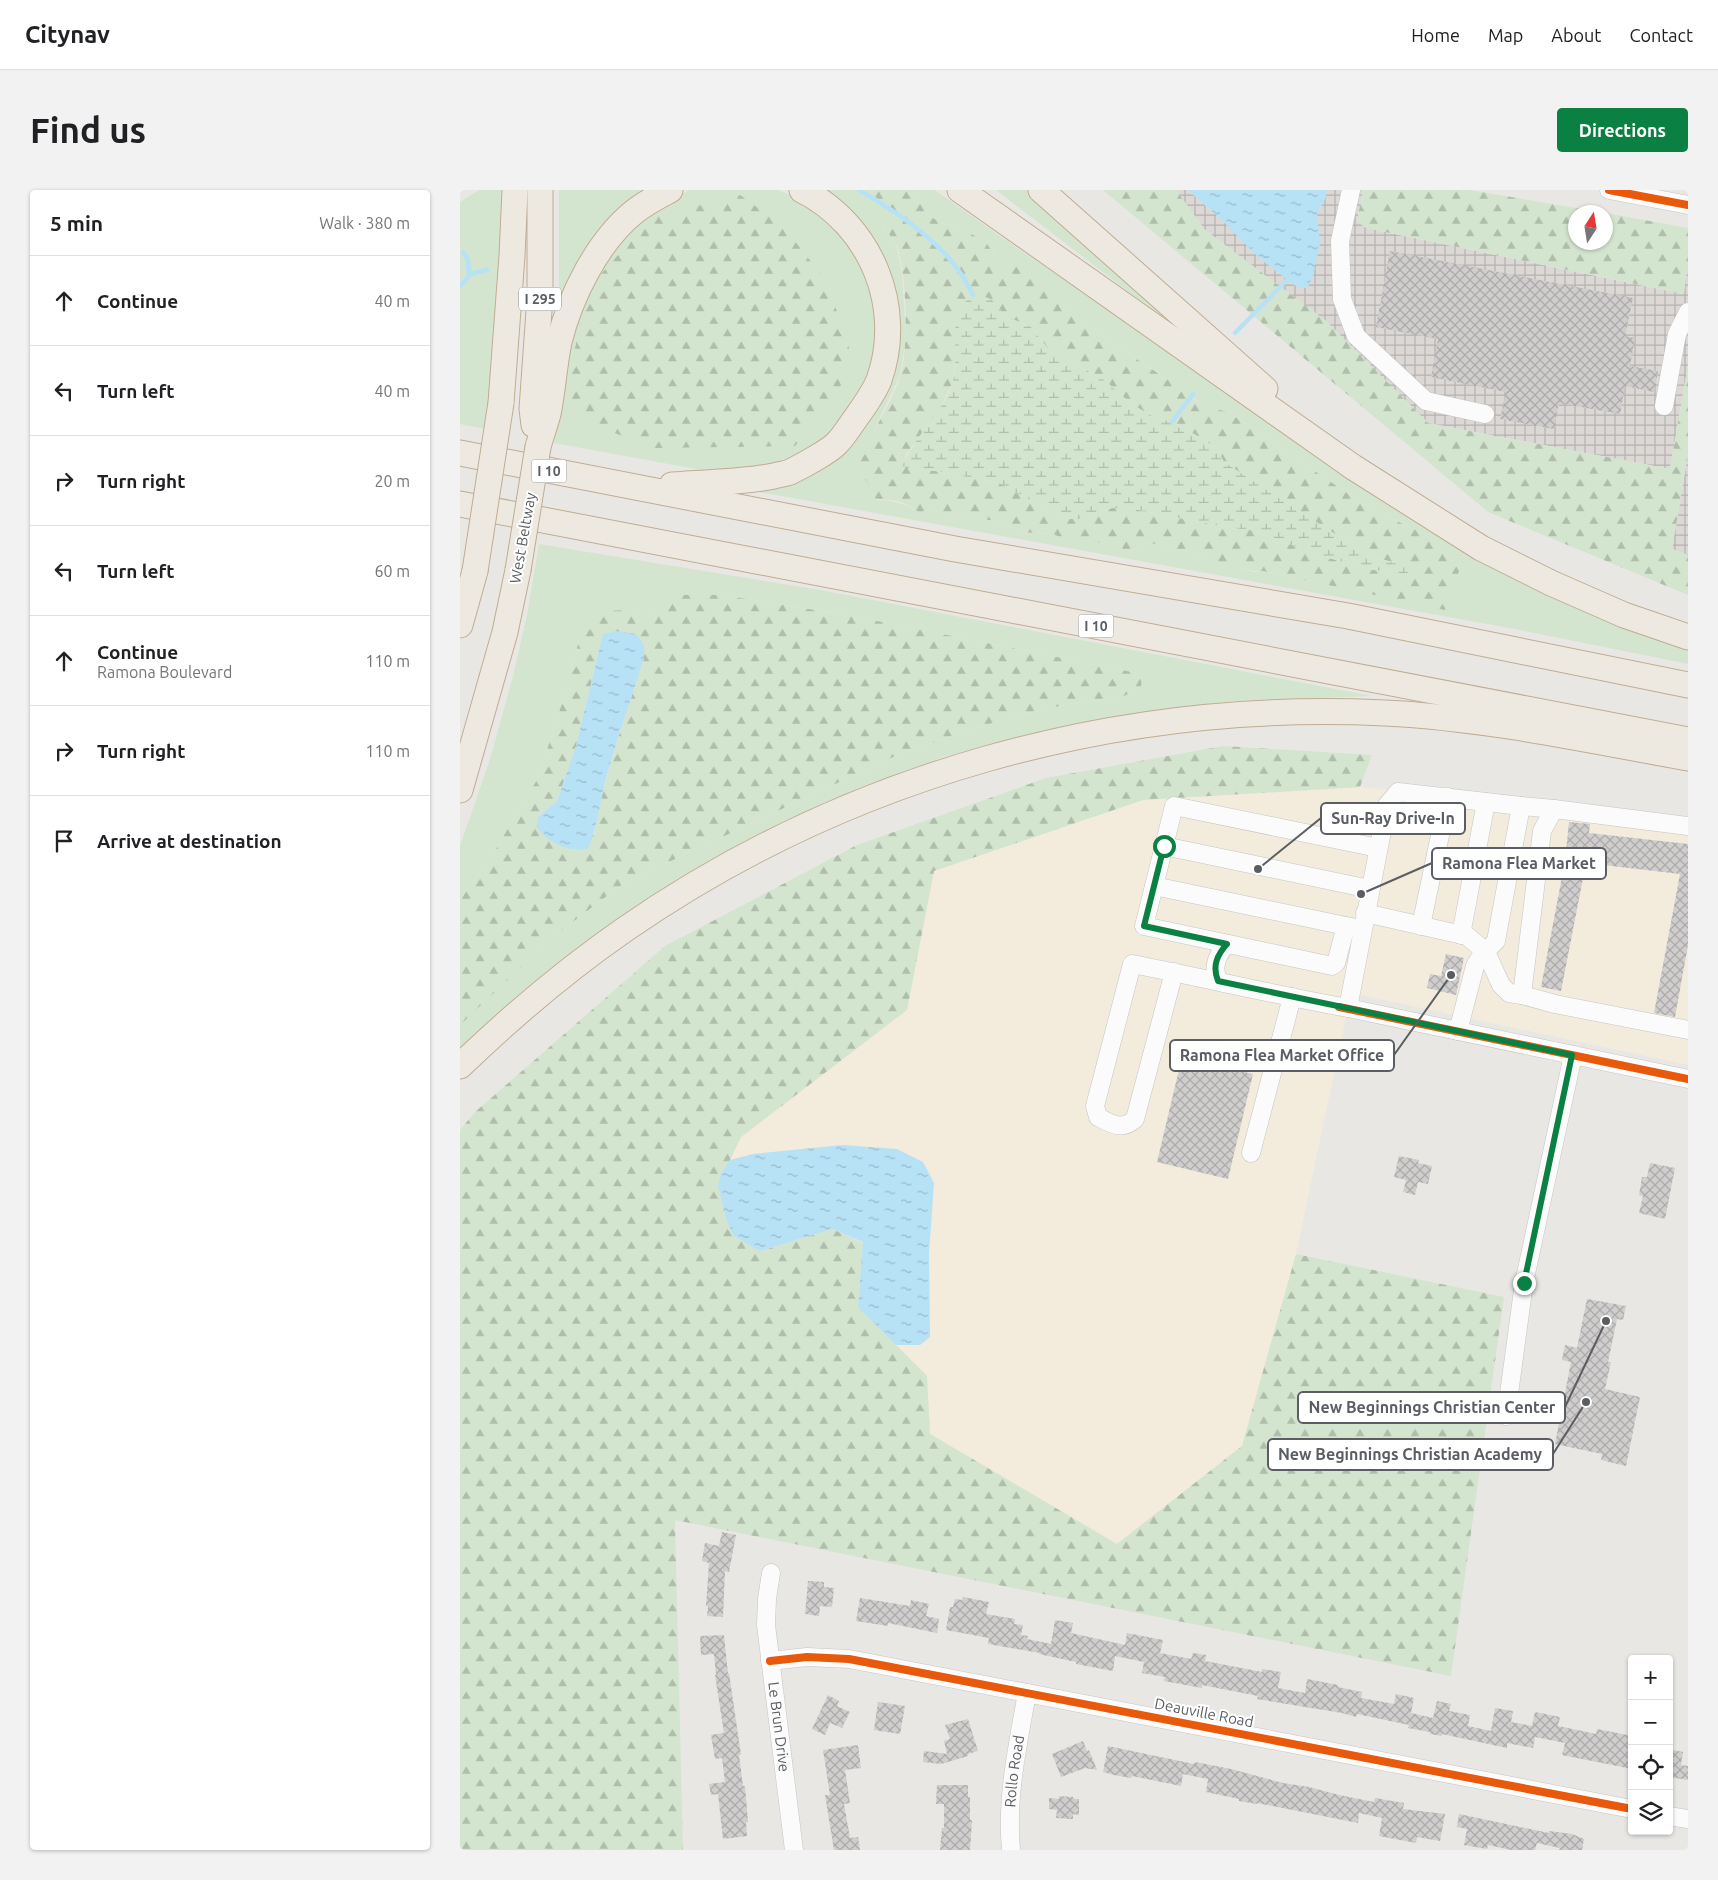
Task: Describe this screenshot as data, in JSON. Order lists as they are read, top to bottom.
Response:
{
  "streets": {
    "highway": ["I 295", "I 10", "West Beltway"],
    "street": ["Deauville Road", "Le Brun Drive", "Rollo Road"]
  },
  "crossings": [
    ["I 295", "West Beltway"],
    ["Deauville Road", "Le Brun Drive"],
    ["Deauville Road", "Rollo Road"]
  ],
  "places": [
    "Sun-Ray Drive-In",
    "Ramona Flea Market",
    "Ramona Flea Market Office",
    "New Beginnings Christian Center",
    "New Beginnings Christian Academy"
  ],
  "north": "top",
  "page": {
    "header": "Citynav",
    "nav": [
      "Home",
      "Map",
      "About",
      "Contact"
    ],
    "buttons": "Directions",
    "title": "Find us",
    "heading": ["5 min", "Walk · 380 m"],
    "list": [
      ["Continue", "40 m"],
      ["Turn left", "40 m"],
      ["Turn right", "20 m"],
      ["Turn left", "60 m"],
      ["Continue", "Ramona Boulevard", "110 m"],
      ["Turn right", "110 m"],
      "Arrive at destination"
    ],
    "map_buttons": ["+", "−"]
  }
}
